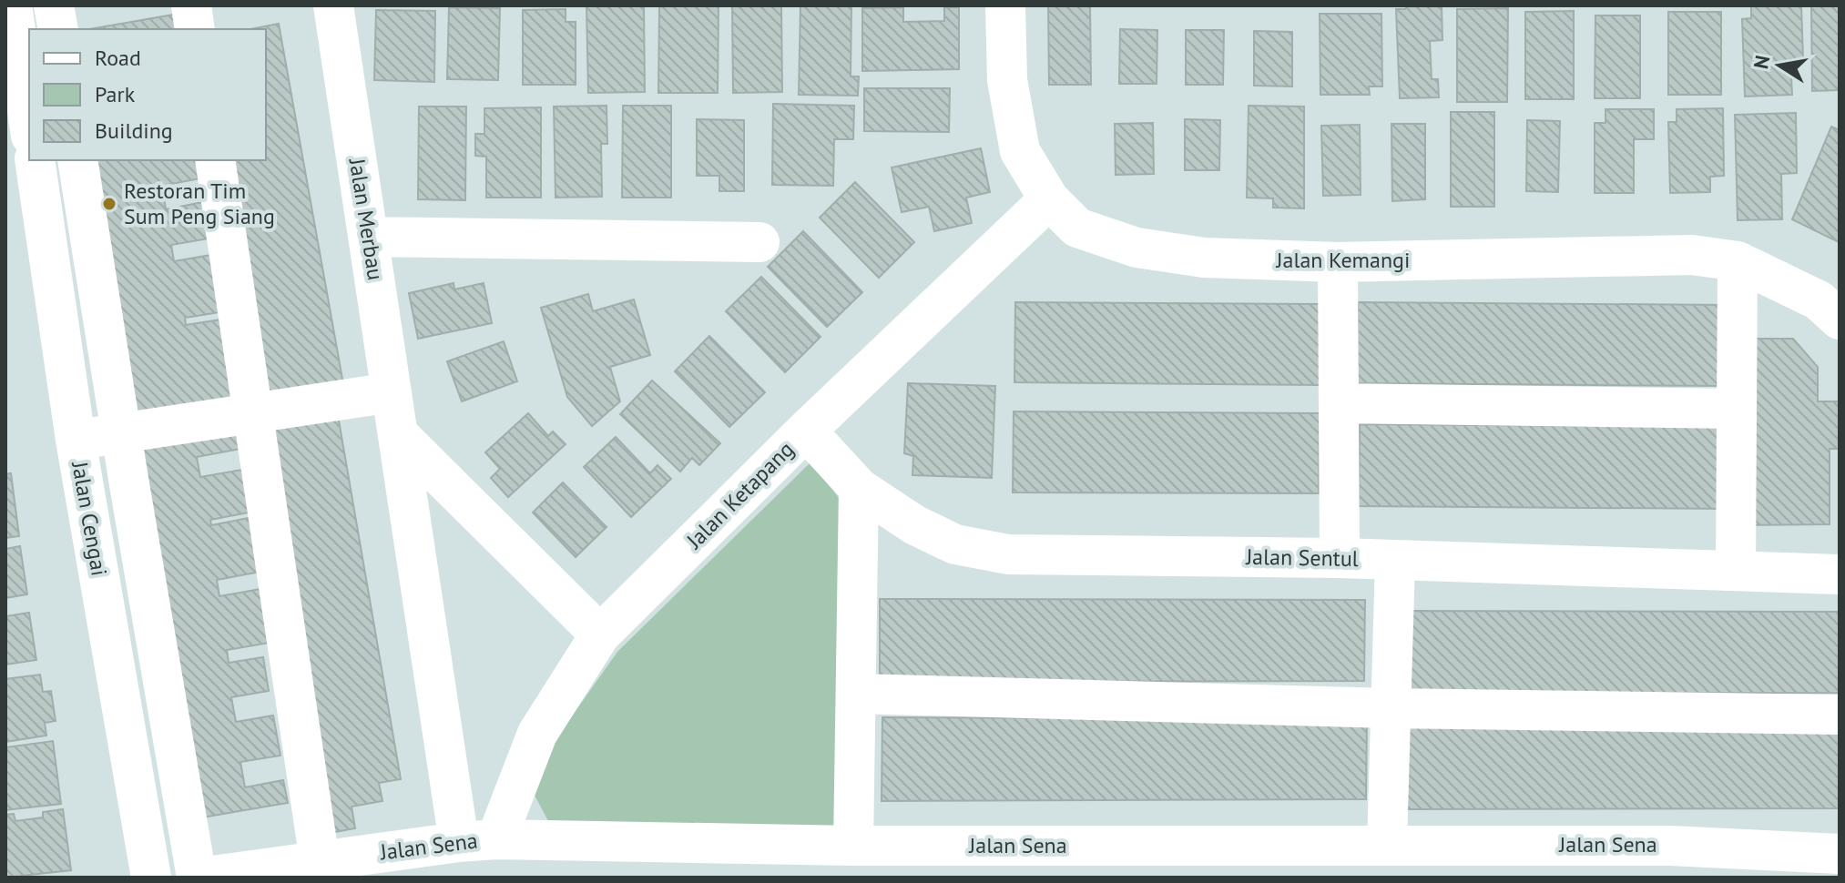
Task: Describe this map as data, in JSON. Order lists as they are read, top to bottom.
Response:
{
  "streets": {
    "street": [
      "Jalan Merbau",
      "Jalan Kemangi",
      "Jalan Ketapang",
      "Jalan Cengai",
      "Jalan Sentul",
      "Jalan Sena"
    ]
  },
  "crossings": [
    ["Jalan Merbau", "Jalan Ketapang"],
    ["Jalan Merbau", "Jalan Sena"],
    ["Jalan Kemangi", "Jalan Ketapang"],
    ["Jalan Ketapang", "Jalan Sentul"],
    ["Jalan Ketapang", "Jalan Sena"]
  ],
  "places": ["Restoran Tim Sum Peng Siang"],
  "legend": ["Road", "Park", "Building"],
  "north": "left"
}
